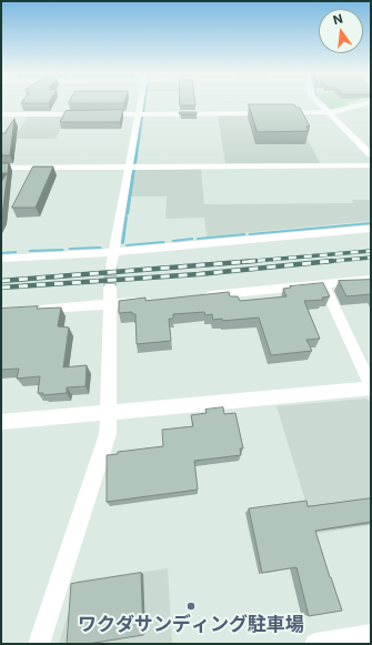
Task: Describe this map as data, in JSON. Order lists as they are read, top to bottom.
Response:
{
  "places": ["ワクダサンディング駐車場"],
  "north": "top"
}
